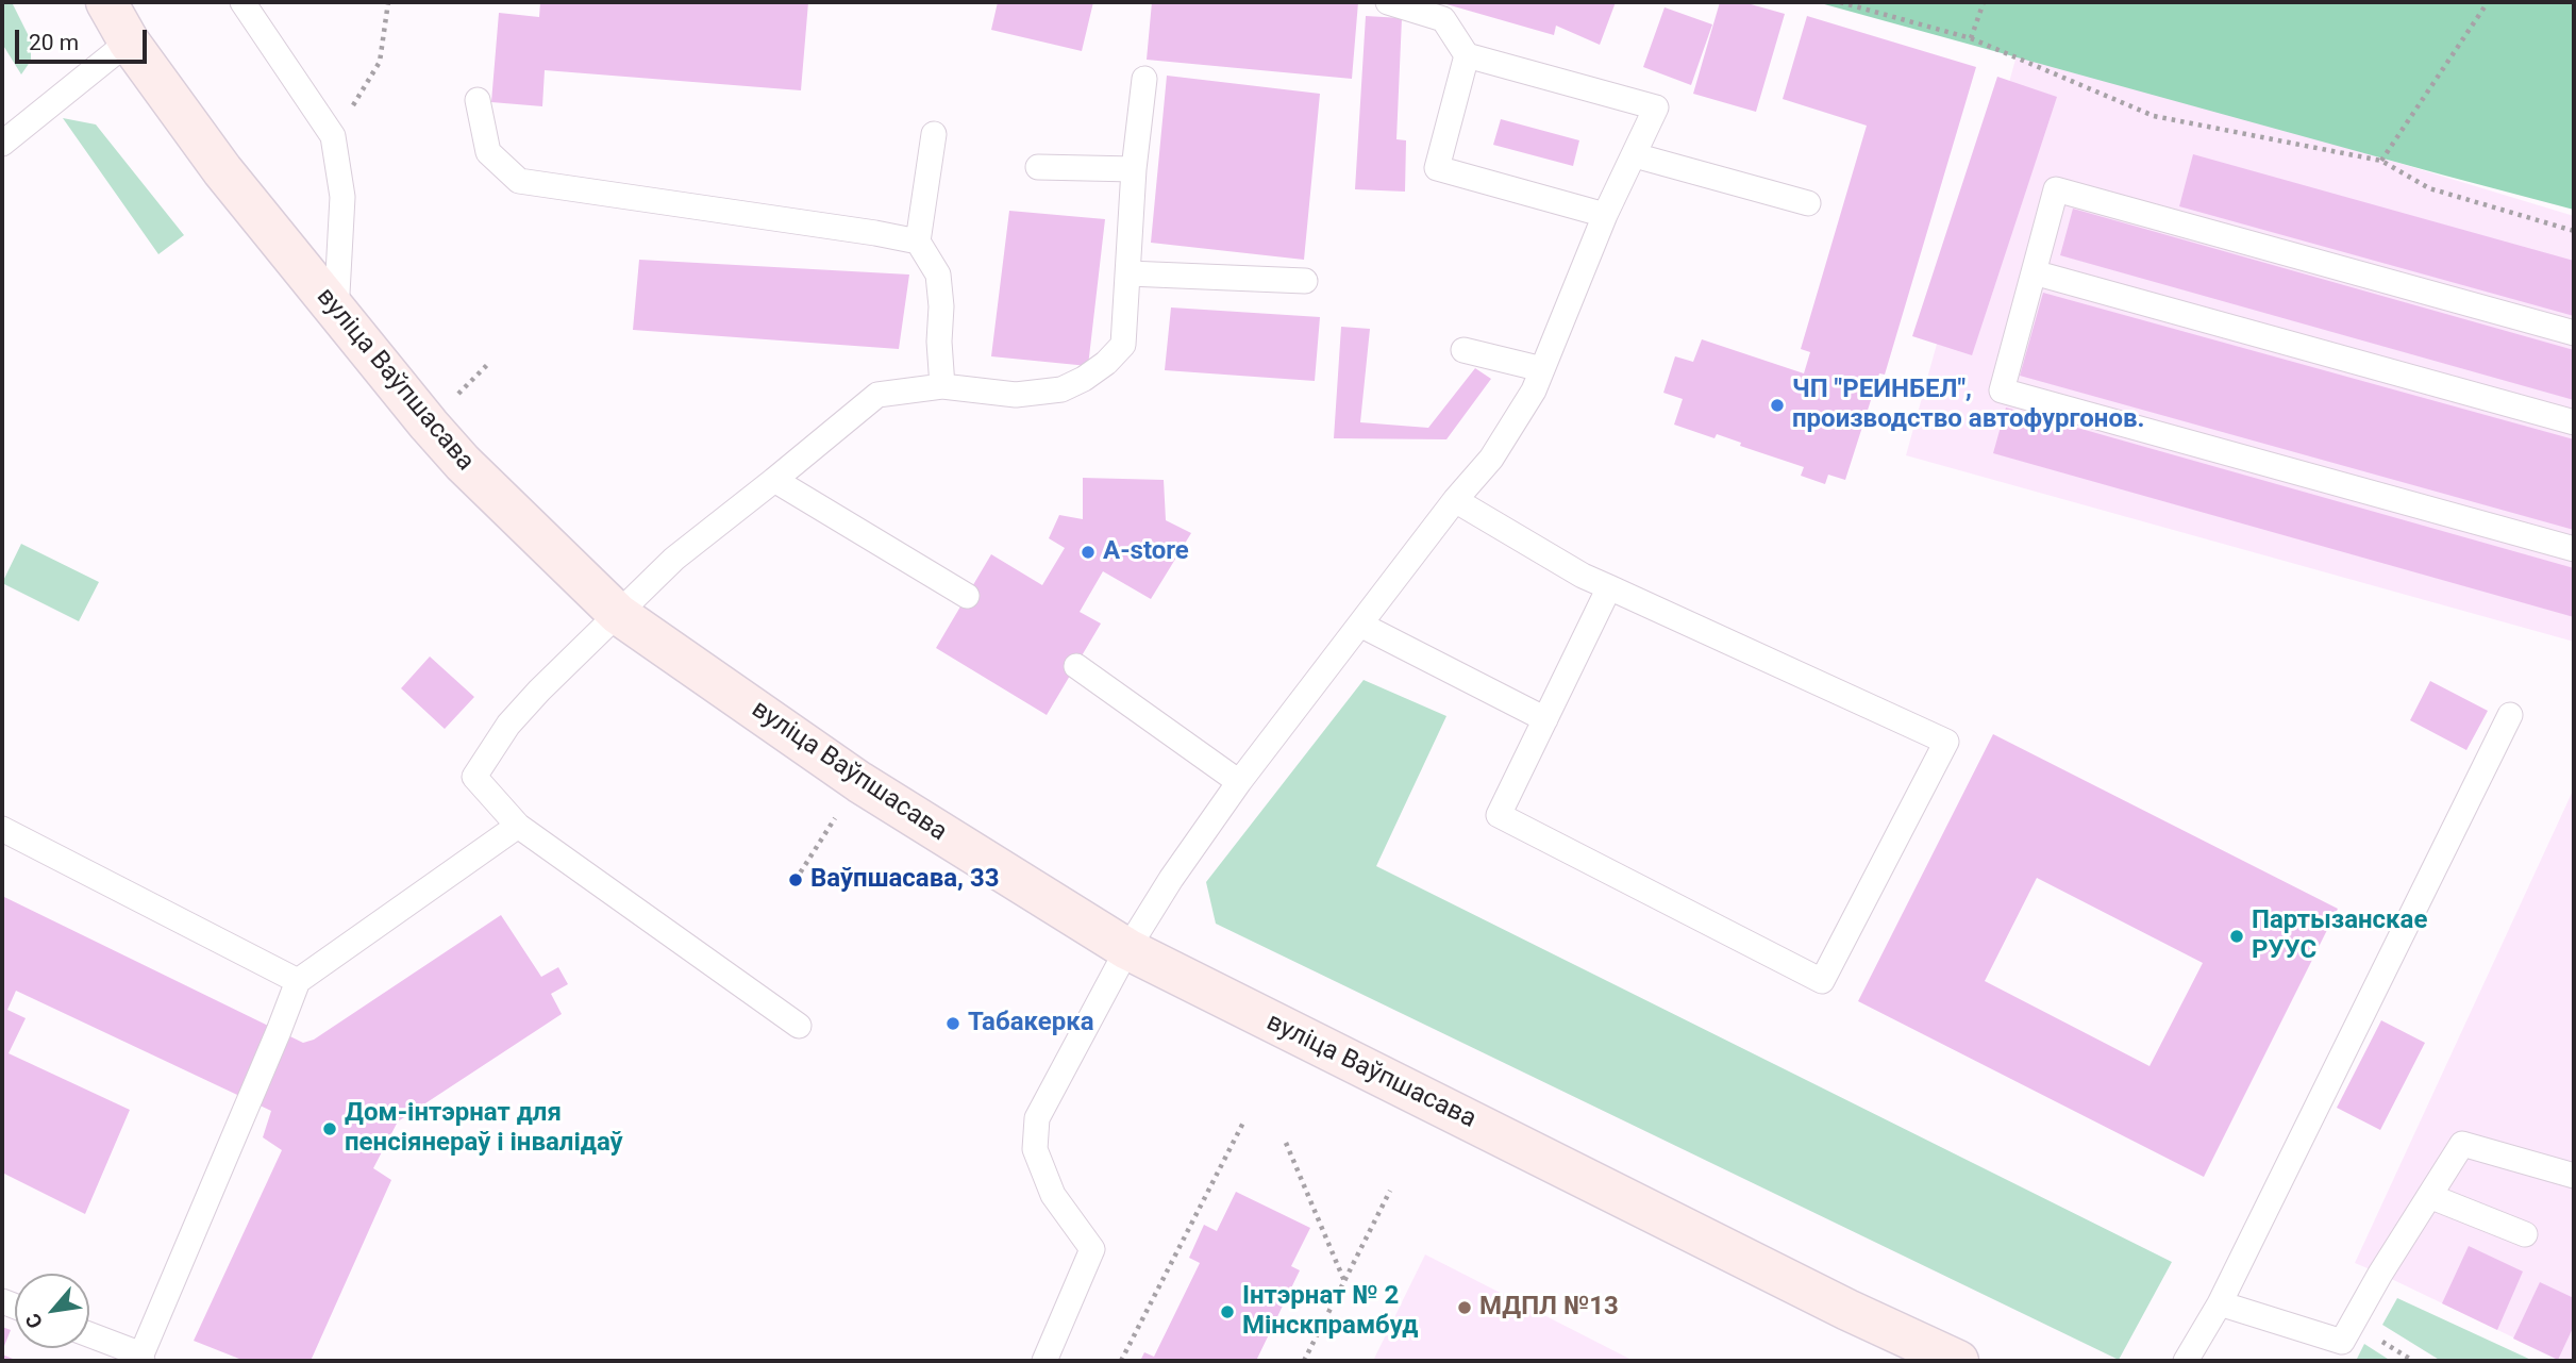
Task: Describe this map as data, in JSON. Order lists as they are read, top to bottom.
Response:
{
  "streets": {
    "main road": ["вуліца Ваўпшасава"]
  },
  "places": [
    "ЧП \"РЕИНБЕЛ\", производство автофургонов.",
    "А-store",
    "Ваўпшасава, 33",
    "Партызанскае РУУС",
    "Табакерка",
    "Дом-інтэрнат для пенсіянераў і інвалідаў",
    "МДПЛ №13",
    "Інтэрнат № 2 Мінскпрамбуд"
  ],
  "scale_bar": "20 m",
  "north": "bottom left"
}
